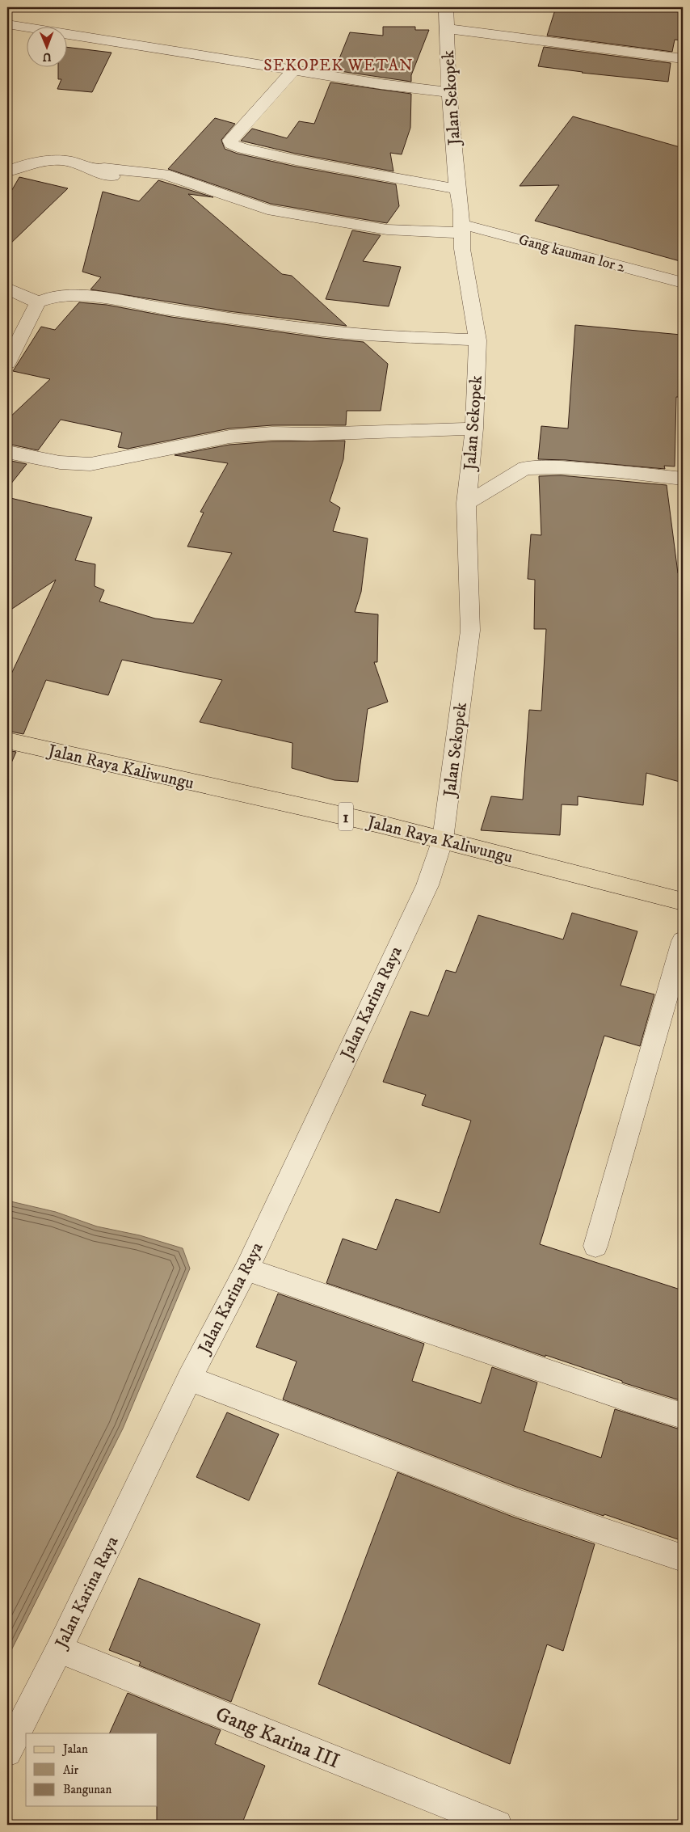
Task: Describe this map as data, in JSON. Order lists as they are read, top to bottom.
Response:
{
  "streets": {
    "main road": ["Jalan Raya Kaliwungu", "1"],
    "street": [
      "Jalan Sekopek",
      "Gang kauman lor 2",
      "Jalan Karina Raya",
      "Gang Karina III"
    ]
  },
  "crossings": [
    ["Jalan Sekopek", "Gang kauman lor 2"],
    ["Jalan Sekopek", "Jalan Raya Kaliwungu"],
    ["Jalan Sekopek", "Jalan Karina Raya"],
    ["Jalan Raya Kaliwungu", "Jalan Karina Raya"],
    ["Jalan Karina Raya", "Gang Karina III"]
  ],
  "districts": ["SEKOPEK WETAN"],
  "legend": ["Jalan", "Air", "Bangunan"],
  "north": "bottom"
}
